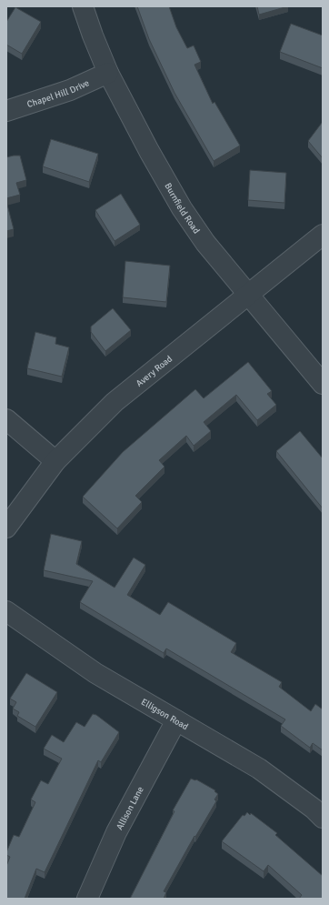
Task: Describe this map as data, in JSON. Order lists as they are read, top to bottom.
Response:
{
  "streets": {
    "street": [
      "Chapel Hill Drive",
      "Burnfield Road",
      "Avery Road",
      "Elligson Road",
      "Allison Lane"
    ]
  },
  "crossings": [
    ["Chapel Hill Drive", "Burnfield Road"],
    ["Burnfield Road", "Avery Road"],
    ["Elligson Road", "Allison Lane"]
  ]
}
